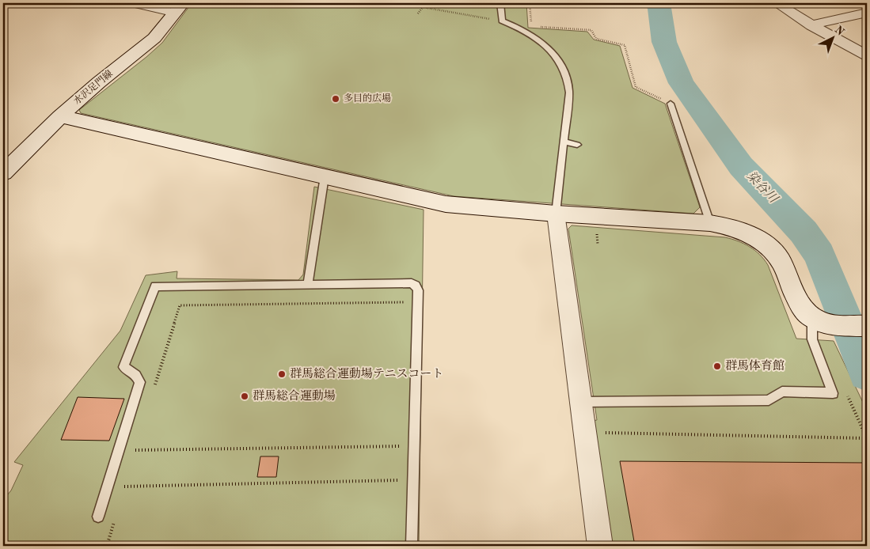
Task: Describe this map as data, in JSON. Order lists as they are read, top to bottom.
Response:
{
  "streets": {
    "street": ["水沢足門線"]
  },
  "water": ["染谷川"],
  "places": [
    "多目的広場",
    "群馬体育館",
    "群馬総合運動場テニスコート",
    "群馬総合運動場"
  ],
  "north": "top right"
}
